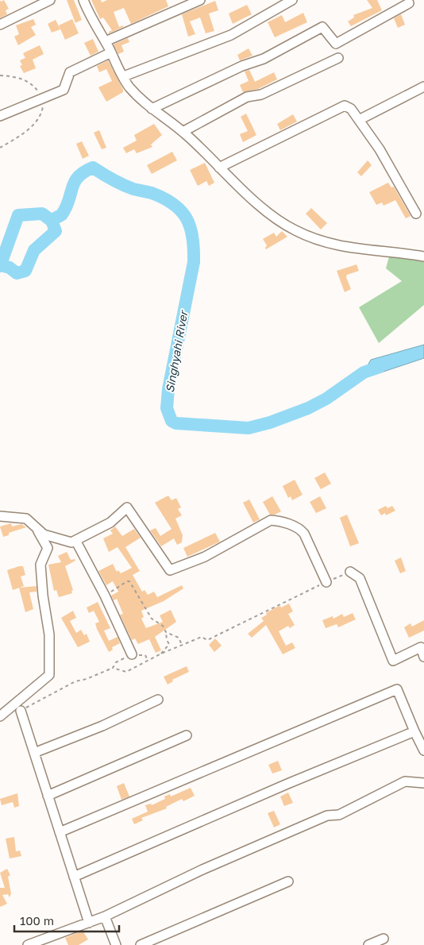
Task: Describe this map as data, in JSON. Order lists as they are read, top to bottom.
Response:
{
  "water": ["Singhyahi River"],
  "scale_bar": "100 m"
}
